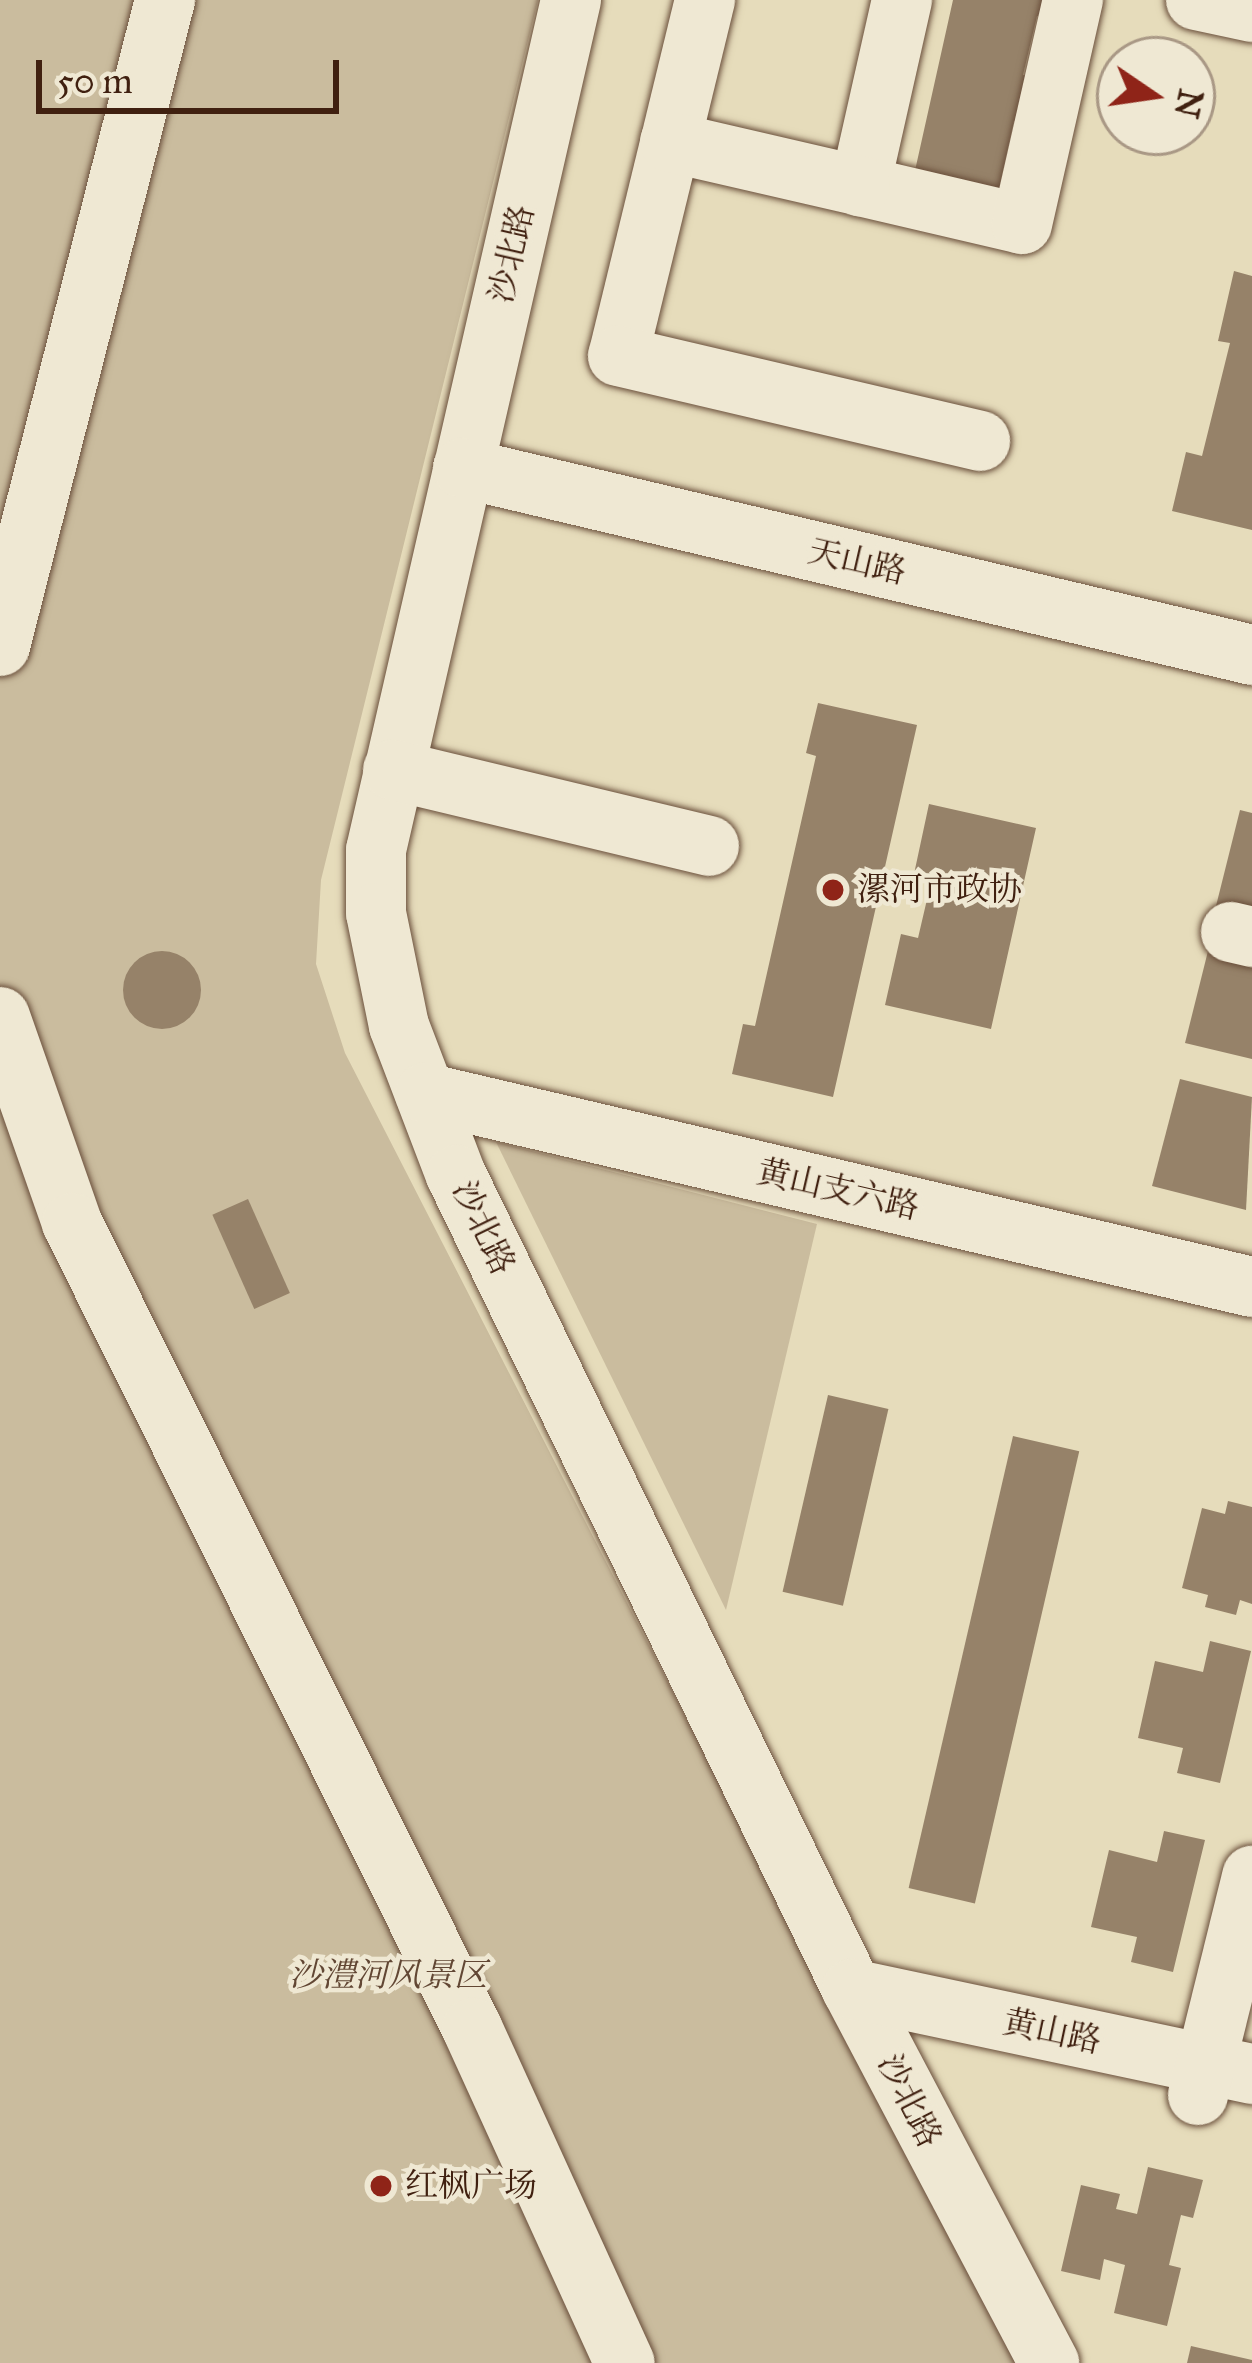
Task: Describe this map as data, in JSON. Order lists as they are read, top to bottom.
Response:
{
  "streets": {
    "street": [
      "沙北路",
      "天山路",
      "黄山支六路",
      "黄山路"
    ]
  },
  "crossings": [
    ["沙北路", "天山路"],
    ["沙北路", "黄山支六路"],
    ["沙北路", "黄山路"]
  ],
  "parks": ["沙澧河风景区"],
  "places": ["漯河市政协", "红枫广场"],
  "scale_bar": "50 m",
  "north": "right"
}
